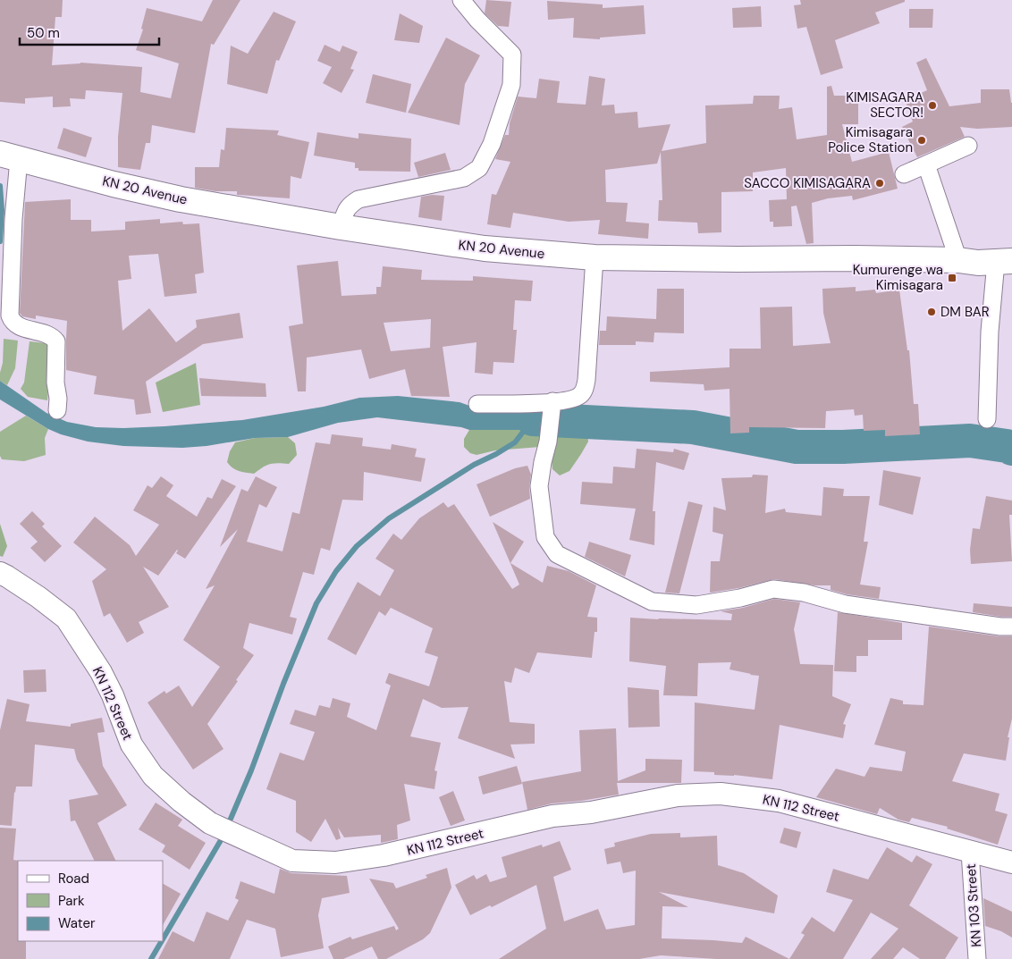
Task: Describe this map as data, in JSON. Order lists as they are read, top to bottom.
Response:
{
  "streets": {
    "main road": ["KN 20 Avenue"],
    "street": ["KN 112 Street", "KN 103 Street"]
  },
  "crossings": [
    ["KN 112 Street", "KN 103 Street"]
  ],
  "places": {
    "other": [
      "KIMISAGARA SECTOR!",
      "Kimisagara Police Station",
      "SACCO KIMISAGARA",
      "DM BAR"
    ],
    "transit": ["Kumurenge wa Kimisagara"]
  },
  "legend": ["Road", "Park", "Water"],
  "scale_bar": "50 m"
}
